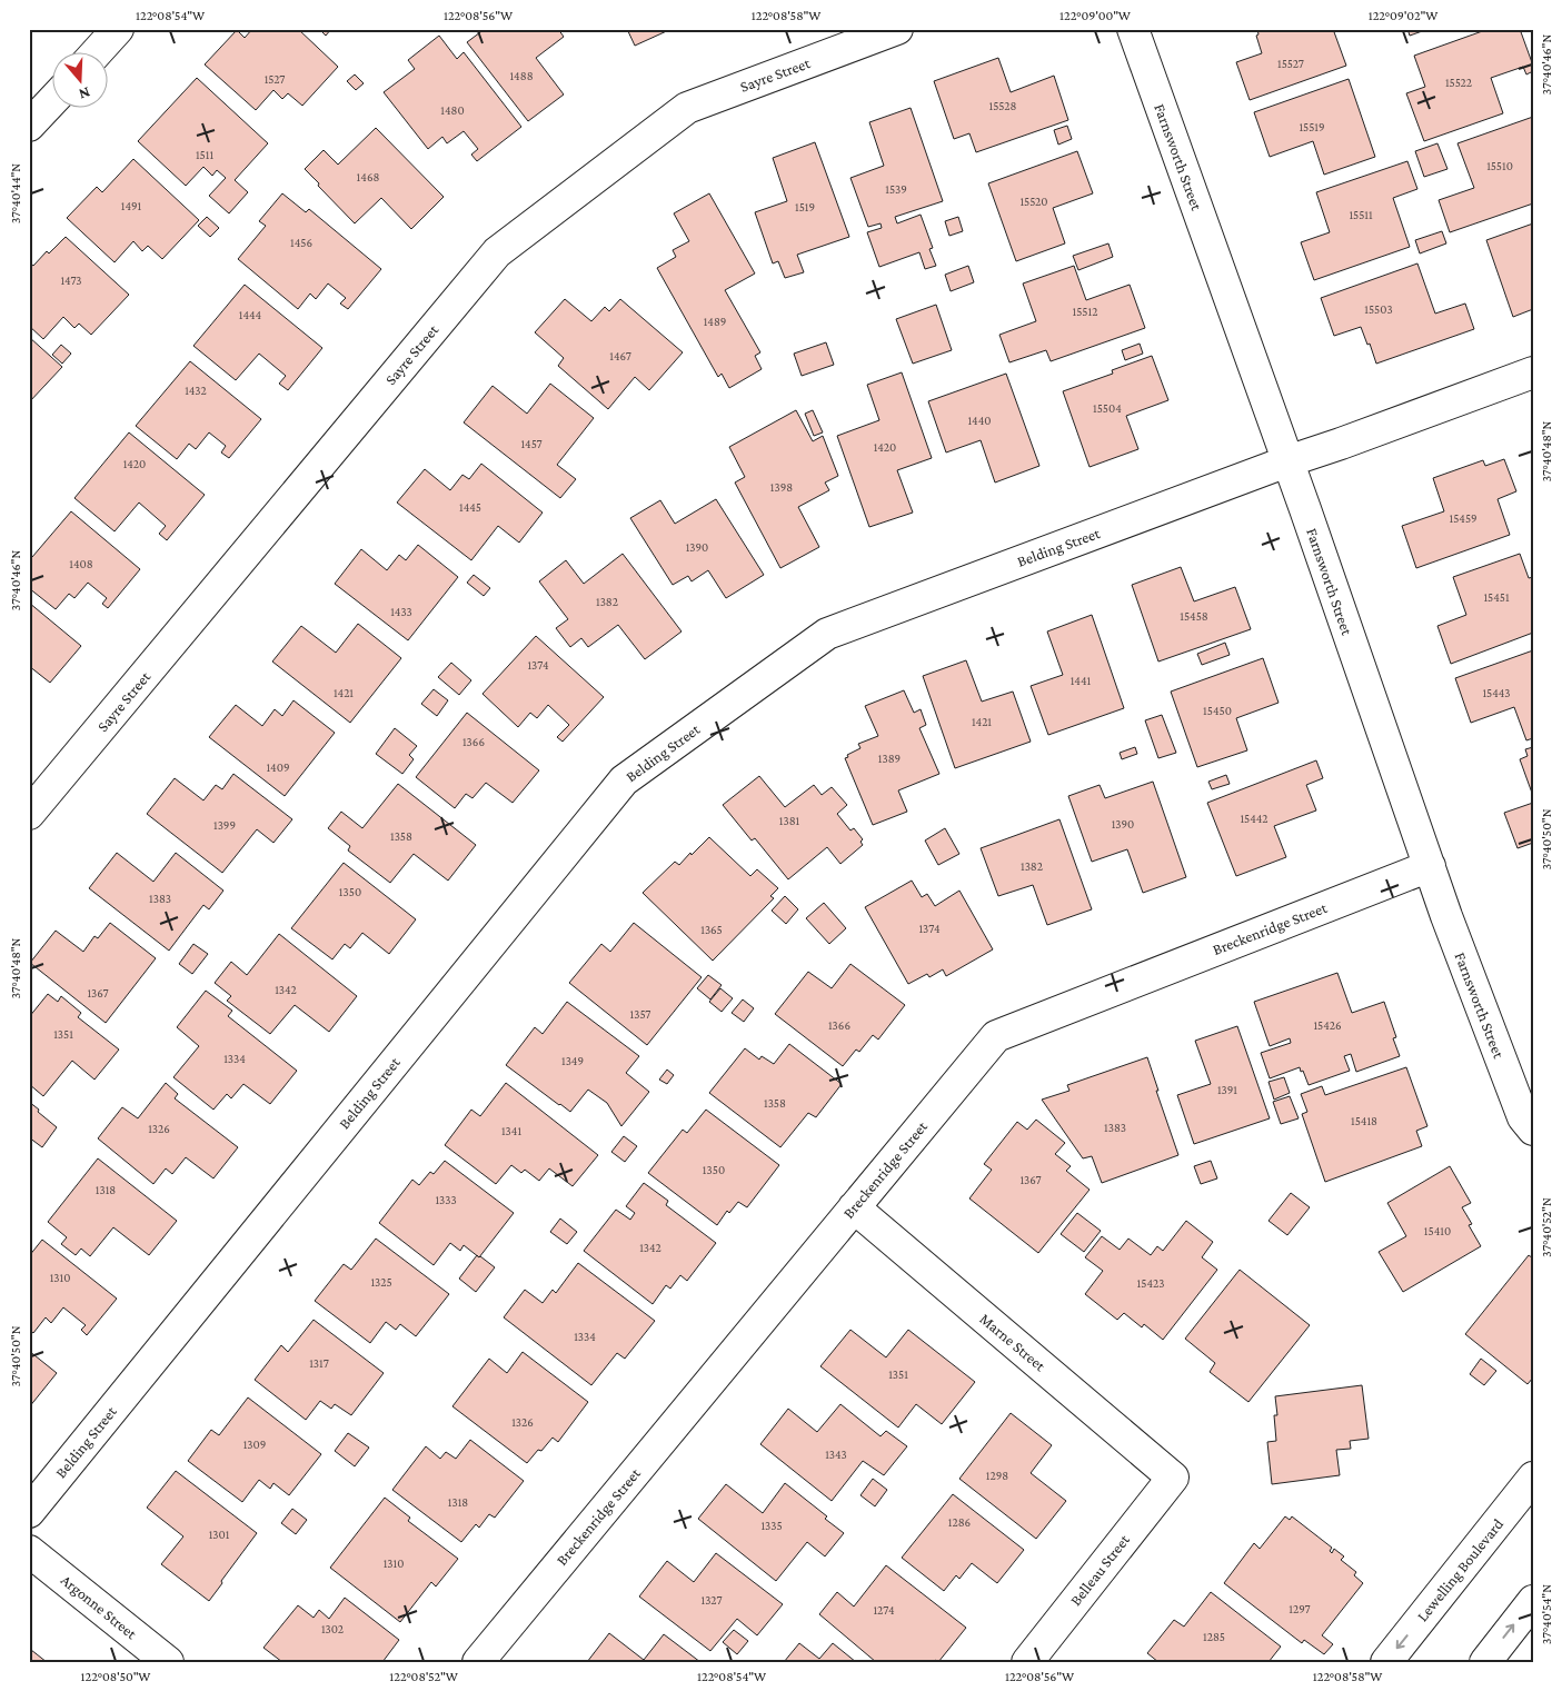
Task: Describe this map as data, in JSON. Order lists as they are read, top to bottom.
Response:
{
  "streets": {
    "street": [
      "Sayre Street",
      "Farnsworth Street",
      "Belding Street",
      "Breckenridge Street",
      "Marne Street",
      "Belleau Street",
      "Lewelling Boulevard",
      "Argonne Street"
    ]
  },
  "crossings": [
    ["Farnsworth Street", "Belding Street"],
    ["Farnsworth Street", "Breckenridge Street"],
    ["Breckenridge Street", "Marne Street"],
    ["Marne Street", "Belleau Street"]
  ],
  "house_numbers": [
    "15527",
    "1488",
    "1527",
    "15522",
    "15528",
    "1480",
    "15519",
    "1511",
    "15510",
    "1468",
    "1539",
    "15520",
    "1491",
    "1519",
    "15511",
    "1456",
    "1473",
    "15503",
    "15512",
    "1444",
    "1489",
    "1467",
    "1432",
    "15504",
    "1440",
    "1457",
    "1420",
    "1420",
    "1398",
    "1445",
    "15459",
    "1390",
    "1408",
    "15451",
    "1382",
    "1433",
    "15458",
    "1374",
    "1441",
    "1421",
    "15443",
    "15450",
    "1421",
    "1366",
    "1389",
    "1409",
    "15442",
    "1381",
    "1390",
    "1399",
    "1358",
    "1382",
    "1350",
    "1383",
    "1374",
    "1365",
    "1342",
    "1367",
    "1357",
    "1366",
    "15426",
    "1351",
    "1334",
    "1349",
    "1391",
    "1358",
    "15418",
    "1383",
    "1326",
    "1341",
    "1350",
    "1367",
    "1318",
    "1333",
    "15410",
    "1342",
    "1310",
    "1325",
    "15423",
    "1334",
    "1317",
    "1351",
    "1326",
    "1309",
    "1343",
    "1298",
    "1318",
    "1286",
    "1335",
    "1301",
    "1310",
    "1327",
    "1297",
    "1274",
    "1302",
    "1285"
  ],
  "north": "bottom",
  "coordinates": [
    "122°08'54\"W",
    "122°08'56\"W",
    "122°08'58\"W",
    "122°09'00\"W",
    "122°09'02\"W",
    "37°40'46\"N",
    "37°40'44\"N",
    "37°40'48\"N",
    "37°40'50\"N",
    "37°40'52\"N",
    "37°40'54\"N",
    "122°08'50\"W",
    "122°08'52\"W"
  ]
}
